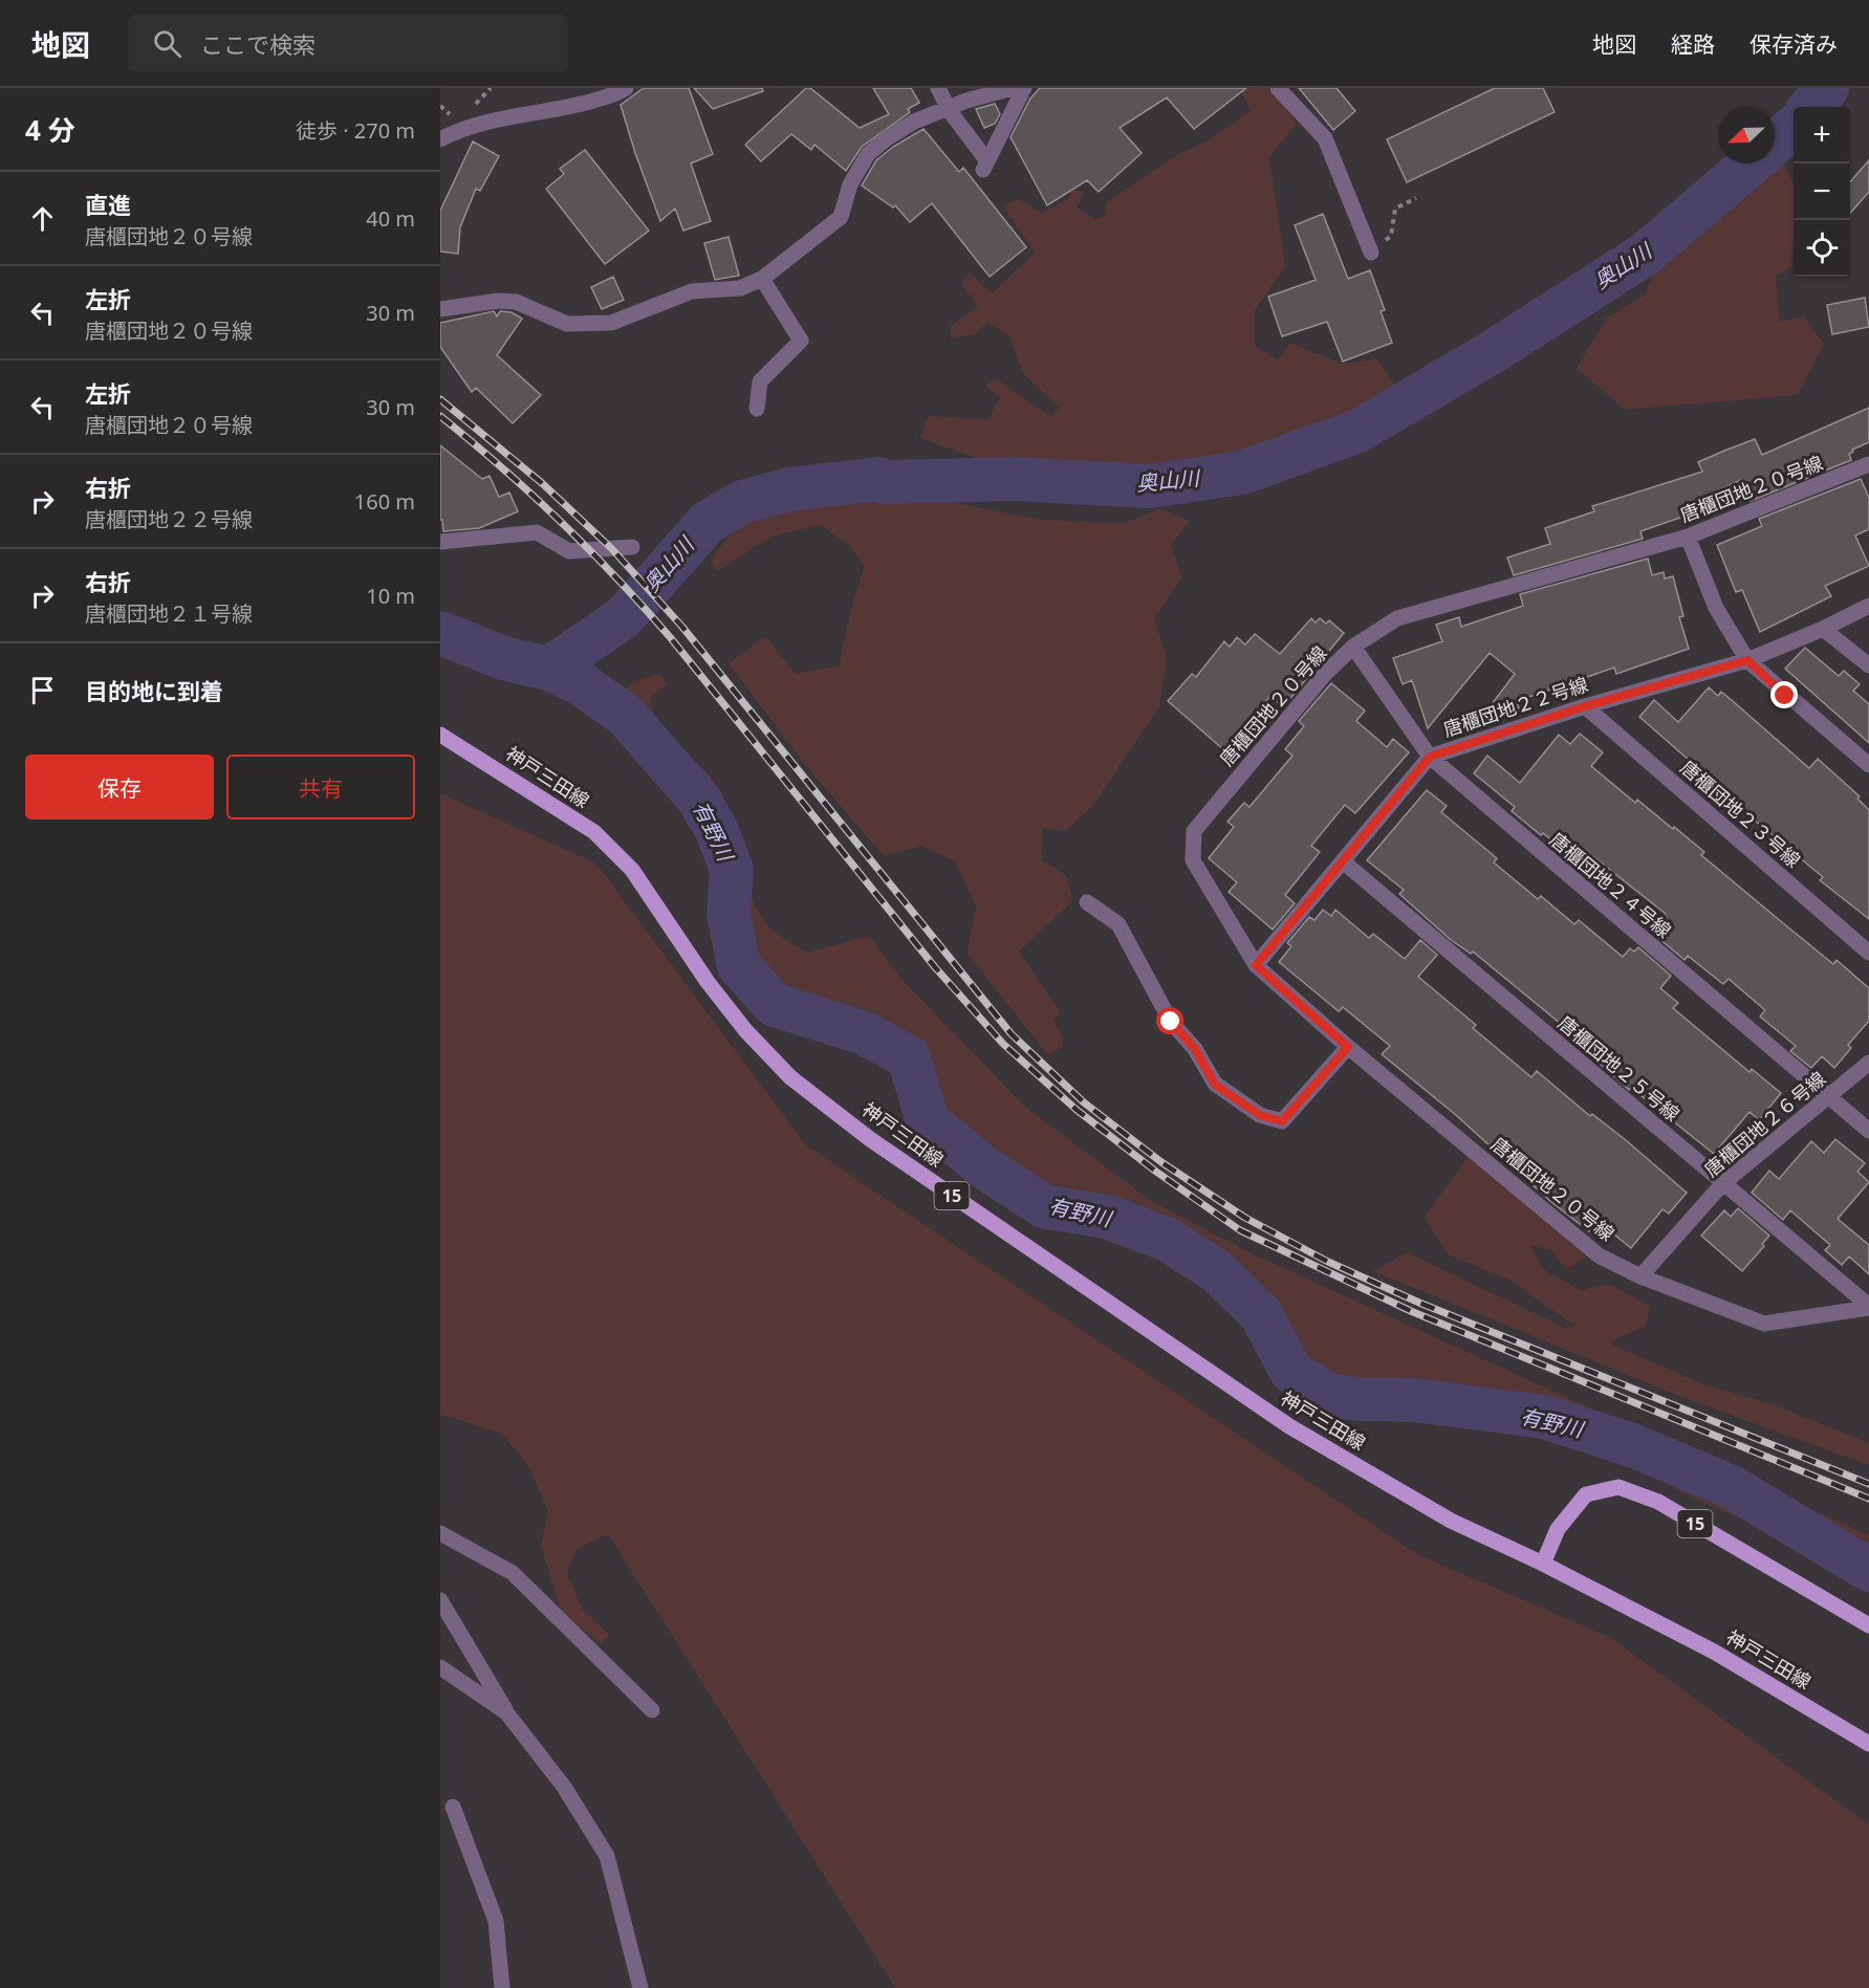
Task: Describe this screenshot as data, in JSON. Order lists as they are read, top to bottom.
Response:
{
  "streets": {
    "main road": ["神戸三田線", "15"],
    "street": [
      "唐櫃団地２０号線",
      "唐櫃団地２２号線",
      "唐櫃団地２３号線",
      "唐櫃団地２４号線",
      "唐櫃団地２５号線",
      "唐櫃団地２６号線"
    ]
  },
  "crossings": [
    ["唐櫃団地２０号線", "唐櫃団地２２号線"],
    ["唐櫃団地２０号線", "唐櫃団地２４号線"],
    ["唐櫃団地２０号線", "唐櫃団地２５号線"],
    ["唐櫃団地２０号線", "唐櫃団地２６号線"],
    ["唐櫃団地２２号線", "唐櫃団地２３号線"],
    ["唐櫃団地２２号線", "唐櫃団地２４号線"],
    ["唐櫃団地２２号線", "唐櫃団地２５号線"],
    ["神戸三田線", "15"],
    ["唐櫃団地２４号線", "唐櫃団地２６号線"],
    ["唐櫃団地２５号線", "唐櫃団地２６号線"]
  ],
  "water": ["奥山川", "有野川"],
  "north": "bottom left",
  "page": {
    "header": "地図",
    "search": "ここで検索",
    "nav": ["地図", "経路", "保存済み"],
    "heading": ["4 分", "徒歩 · 270 m"],
    "map_buttons": ["+", "−"],
    "list": [
      ["直進", "唐櫃団地２０号線", "40 m"],
      ["左折", "唐櫃団地２０号線", "30 m"],
      ["左折", "唐櫃団地２０号線", "30 m"],
      ["右折", "唐櫃団地２２号線", "160 m"],
      ["右折", "唐櫃団地２１号線", "10 m"],
      "目的地に到着"
    ],
    "buttons": ["保存", "共有"]
  }
}
